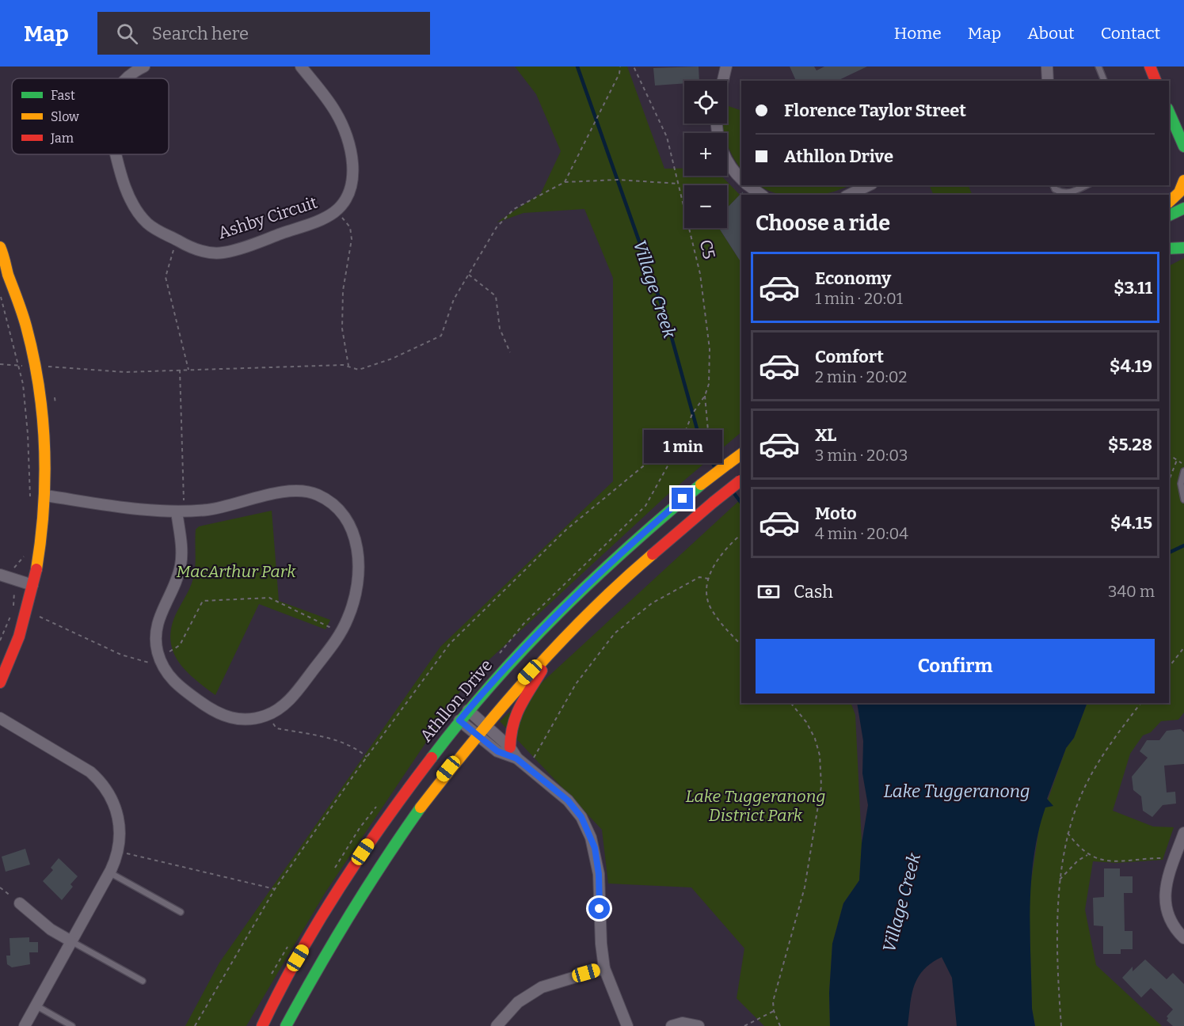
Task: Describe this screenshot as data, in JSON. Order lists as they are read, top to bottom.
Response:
{
  "streets": {
    "main road": ["Athllon Drive"],
    "street": ["Ashby Circuit"],
    "path": ["C5"]
  },
  "water": ["Village Creek", "Lake Tuggeranong"],
  "parks": ["MacArthur Park", "Lake Tuggeranong District Park"],
  "legend": ["Fast", "Slow", "Jam"],
  "page": {
    "header": "Map",
    "search": "Search here",
    "nav": [
      "Home",
      "Map",
      "About",
      "Contact"
    ],
    "map_buttons": ["+", "−"],
    "banner": ["Florence Taylor Street", "Athllon Drive"],
    "heading": "Choose a ride",
    "list": [
      {
        "name": "Economy",
        "note": "1 min · 20:01",
        "value": "$3.11"
      },
      {
        "name": "Comfort",
        "note": "2 min · 20:02",
        "value": "$4.19"
      },
      {
        "name": "XL",
        "note": "3 min · 20:03",
        "value": "$5.28"
      },
      {
        "name": "Moto",
        "note": "4 min · 20:04",
        "value": "$4.15"
      }
    ],
    "bubble": "1 min",
    "pay": ["Cash", "340 m"],
    "buttons": "Confirm"
  }
}
